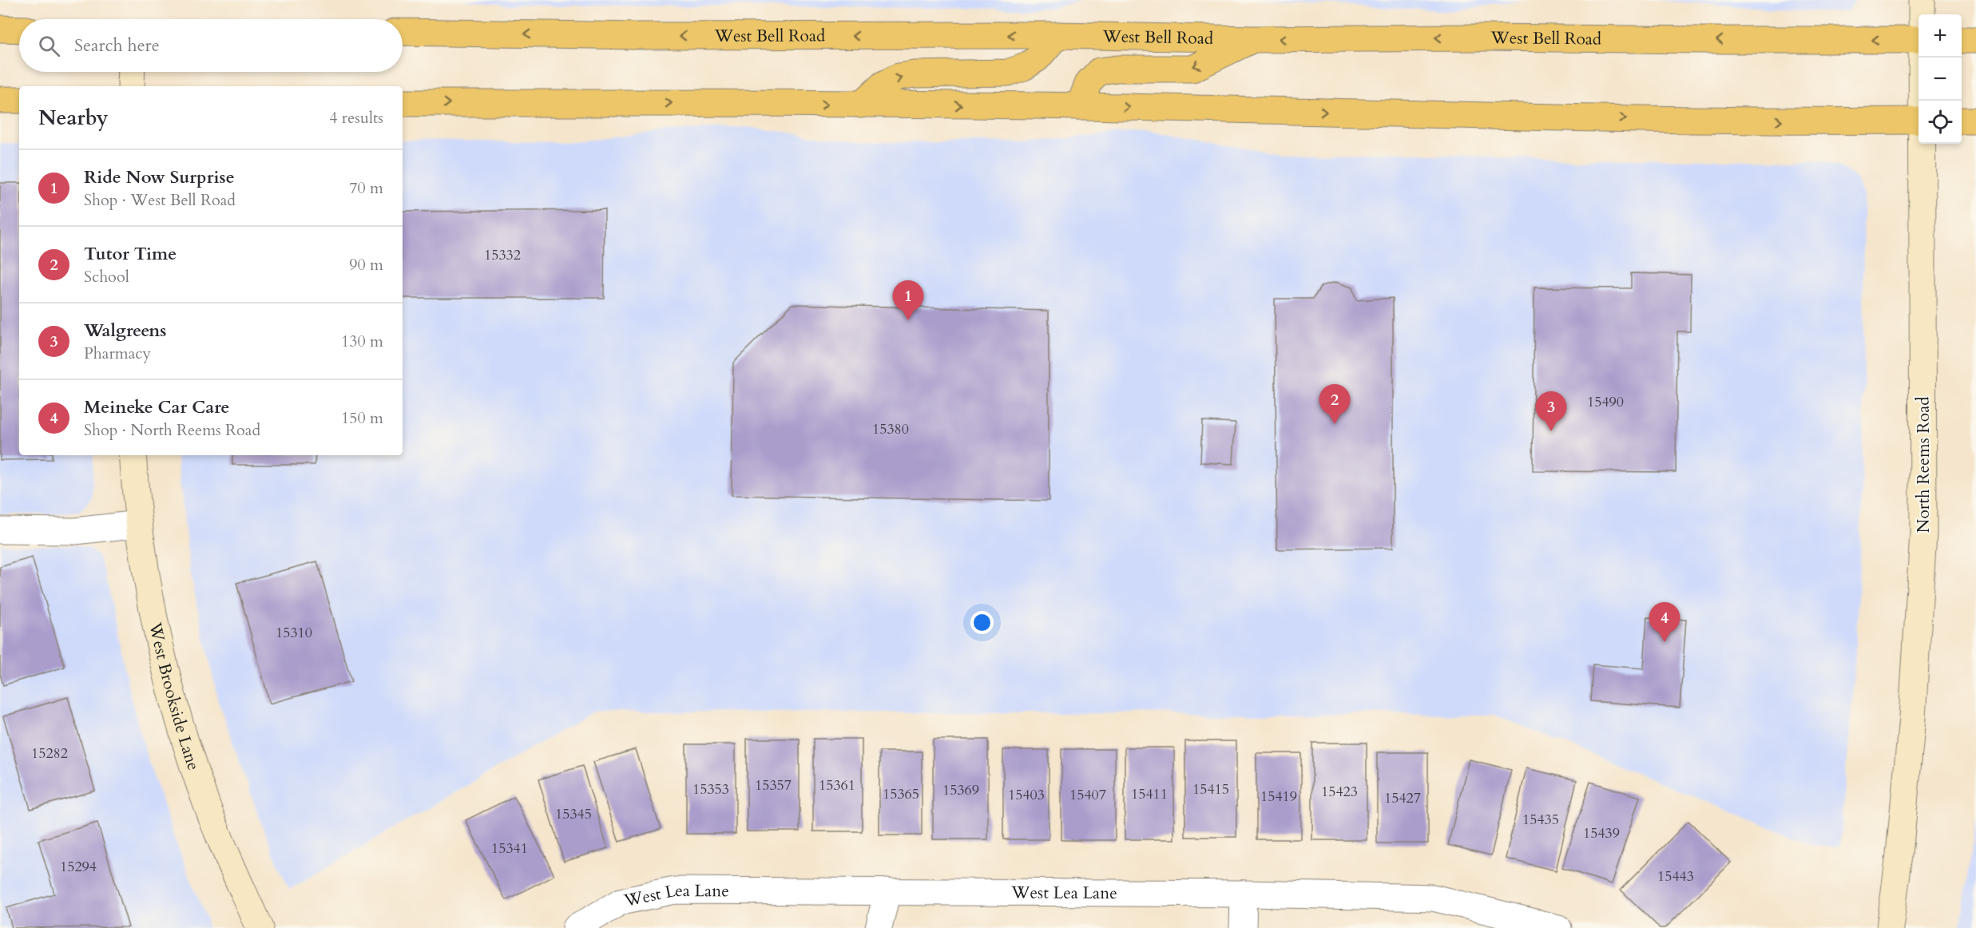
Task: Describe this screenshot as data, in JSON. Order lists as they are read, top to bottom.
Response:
{
  "streets": {
    "main road": ["West Bell Road", "North Reems Road", "West Brookside Lane"],
    "street": ["West Lea Lane"]
  },
  "house_numbers": [
    "15332",
    "15490",
    "15380",
    "15310",
    "15282",
    "15357",
    "15361",
    "15353",
    "15415",
    "15369",
    "15423",
    "15365",
    "15411",
    "15403",
    "15407",
    "15419",
    "15427",
    "15345",
    "15435",
    "15439",
    "15341",
    "15294",
    "15443"
  ],
  "page": {
    "map_buttons": ["+", "−"],
    "search": "Search here",
    "heading": ["Nearby", "4 results"],
    "list": [
      {
        "mark": "1",
        "name": "Ride Now Surprise",
        "note": "Shop · West Bell Road",
        "value": "70 m"
      },
      {
        "mark": "2",
        "name": "Tutor Time",
        "note": "School",
        "value": "90 m"
      },
      {
        "mark": "3",
        "name": "Walgreens",
        "note": "Pharmacy",
        "value": "130 m"
      },
      {
        "mark": "4",
        "name": "Meineke Car Care",
        "note": "Shop · North Reems Road",
        "value": "150 m"
      }
    ],
    "pins": [
      "1",
      "2",
      "3",
      "4"
    ]
  }
}
